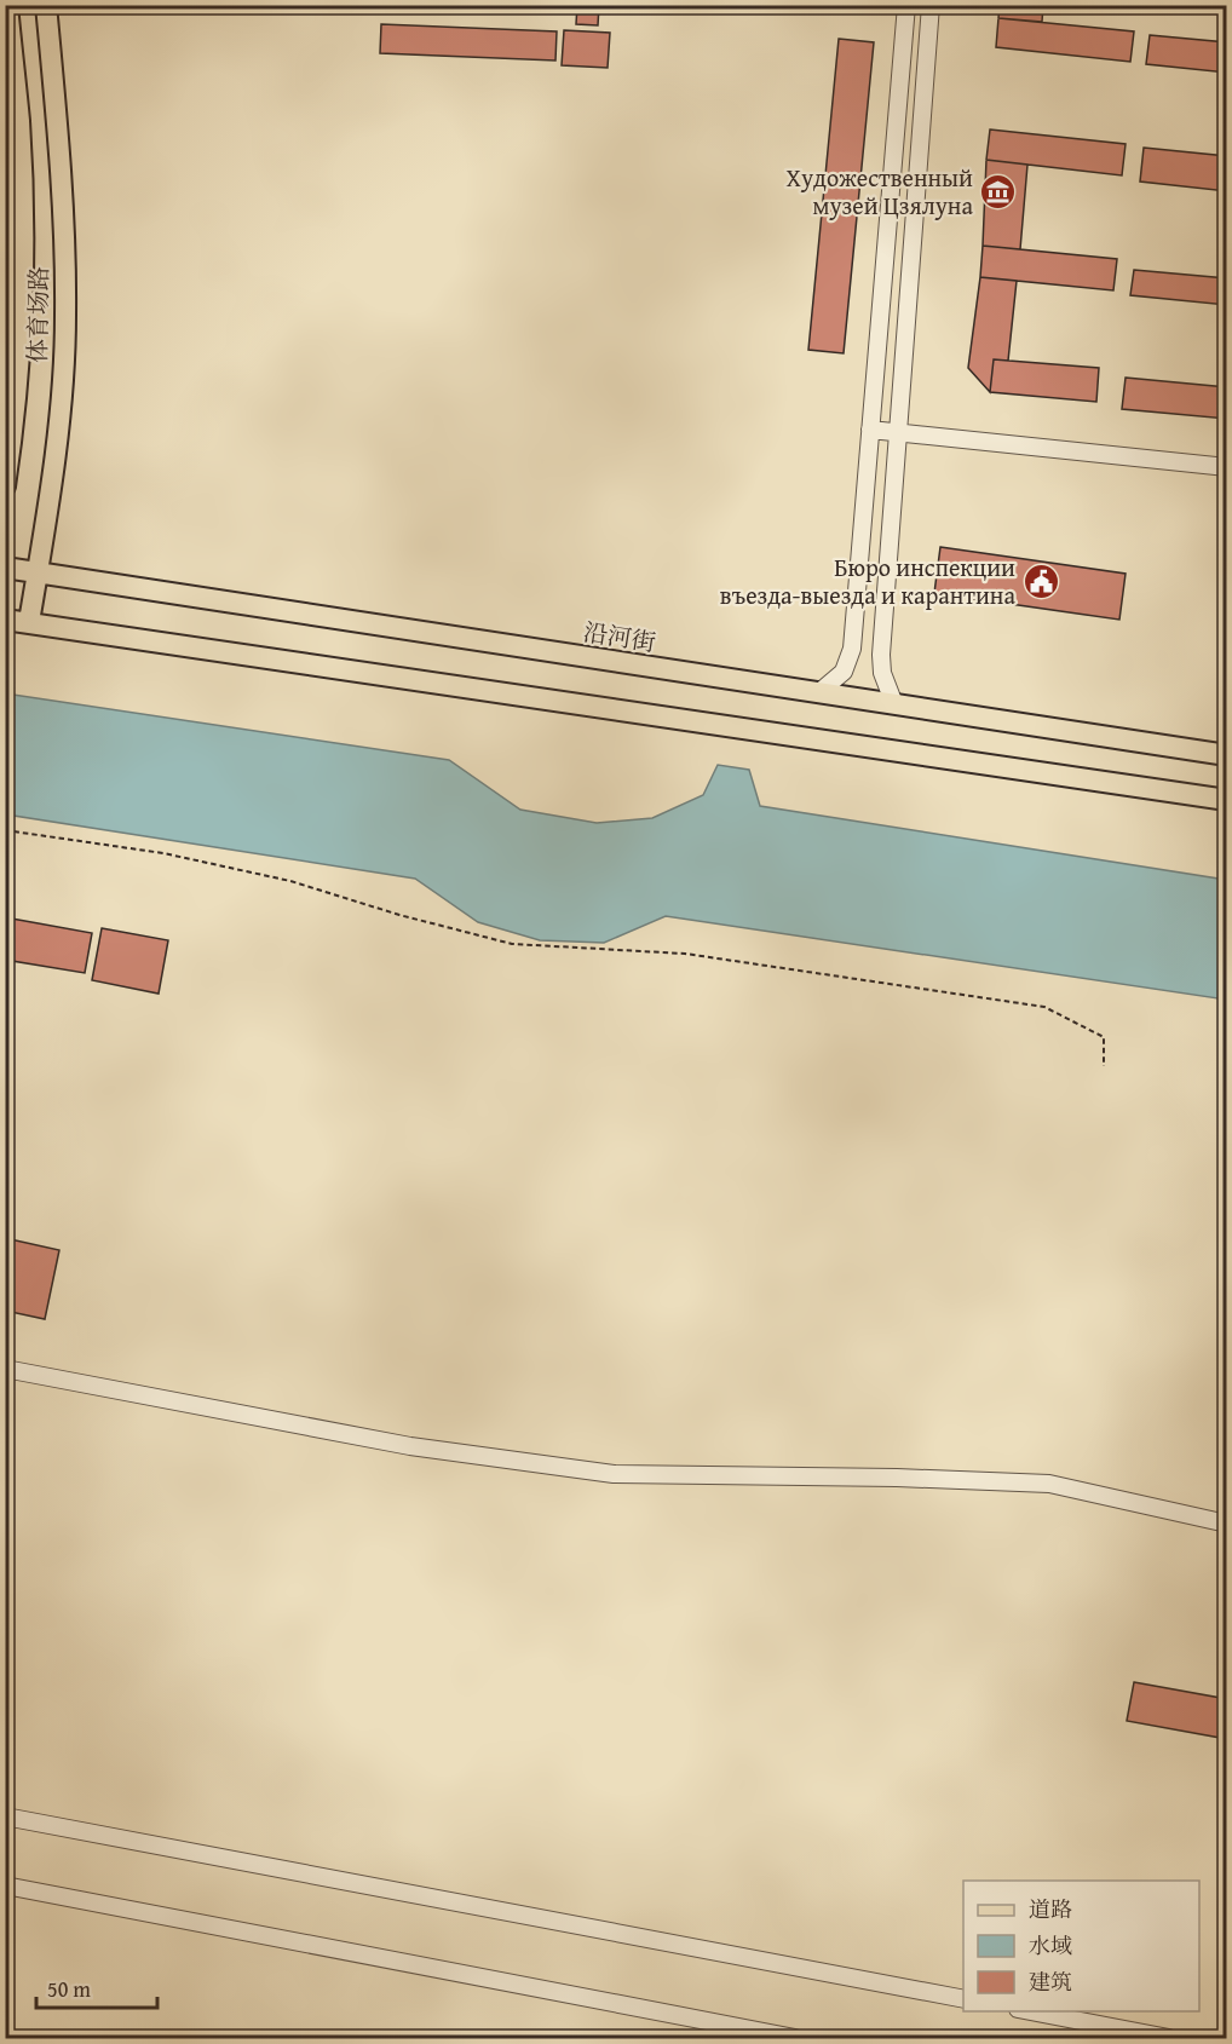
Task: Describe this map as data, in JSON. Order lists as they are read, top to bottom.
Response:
{
  "streets": {
    "main road": ["体育场路", "沿河街"]
  },
  "crossings": [
    ["体育场路", "沿河街"]
  ],
  "places": {
    "museum": ["Художественный музей Цзялуна"],
    "public building": ["Бюро инспекции въезда-выезда и карантина"]
  },
  "legend": ["道路", "水域", "建筑"],
  "scale_bar": "50 m"
}
